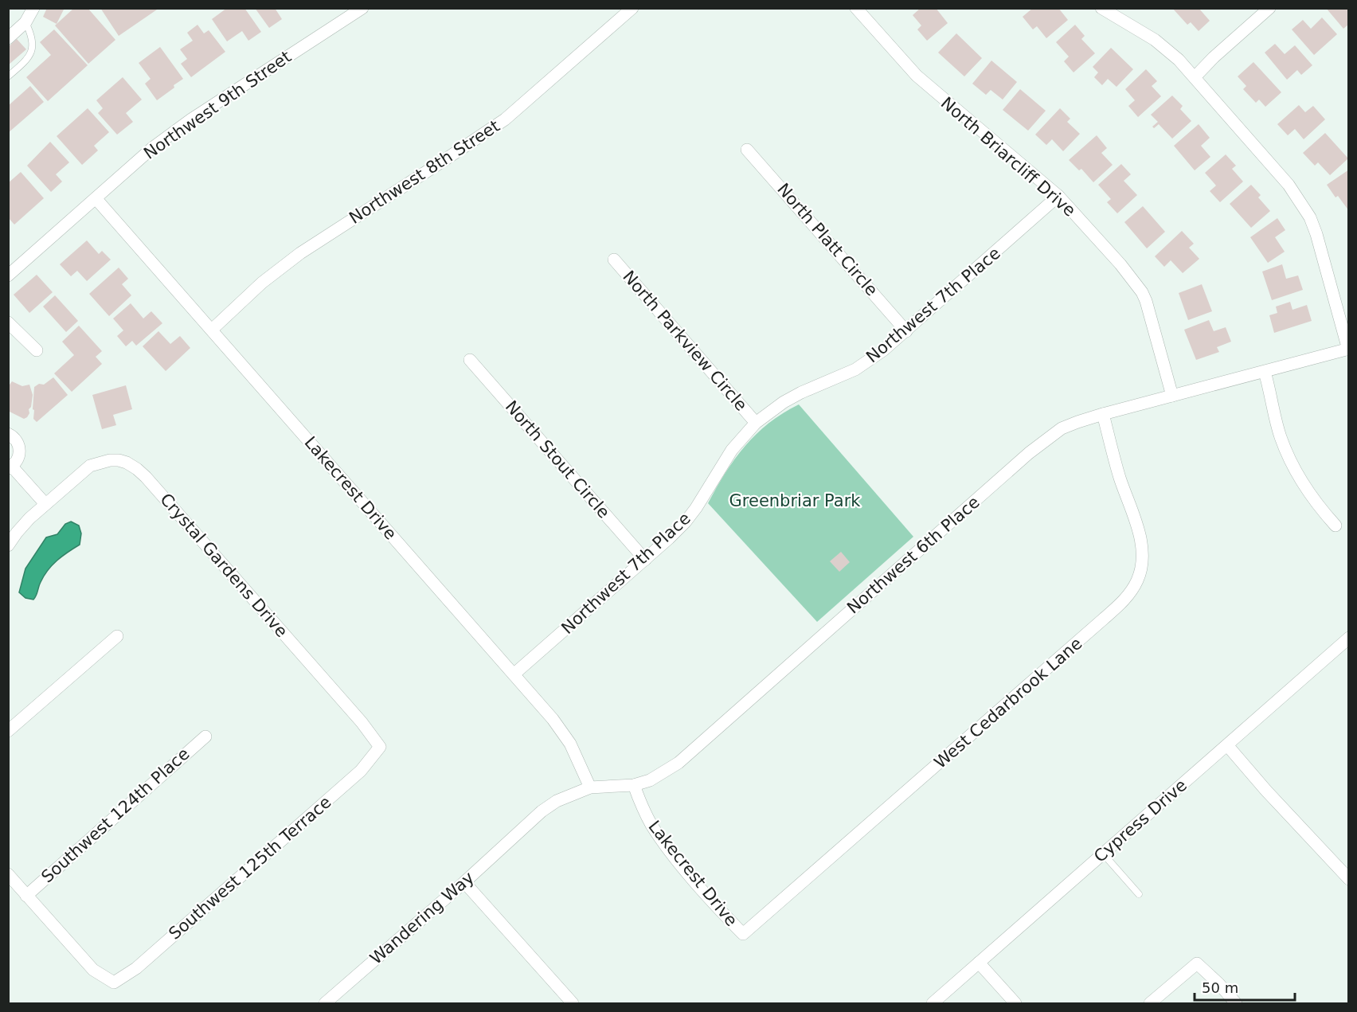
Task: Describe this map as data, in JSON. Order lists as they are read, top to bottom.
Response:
{
  "streets": {
    "street": [
      "Northwest 9th Street",
      "North Briarcliff Drive",
      "Northwest 8th Street",
      "North Platt Circle",
      "Northwest 7th Place",
      "North Parkview Circle",
      "North Stout Circle",
      "Lakecrest Drive",
      "Northwest 6th Place",
      "Crystal Gardens Drive",
      "West Cedarbrook Lane",
      "Southwest 124th Place",
      "Cypress Drive",
      "Southwest 125th Terrace",
      "Wandering Way"
    ]
  },
  "crossings": [
    ["Northwest 9th Street", "Lakecrest Drive"],
    ["North Briarcliff Drive", "Northwest 7th Place"],
    ["North Briarcliff Drive", "Northwest 6th Place"],
    ["Northwest 8th Street", "Lakecrest Drive"],
    ["North Platt Circle", "Northwest 7th Place"],
    ["Northwest 7th Place", "North Parkview Circle"],
    ["Northwest 7th Place", "North Stout Circle"],
    ["Northwest 7th Place", "Lakecrest Drive"],
    ["Lakecrest Drive", "Northwest 6th Place"],
    ["Lakecrest Drive", "West Cedarbrook Lane"],
    ["Northwest 6th Place", "West Cedarbrook Lane"],
    ["Northwest 6th Place", "Wandering Way"],
    ["Crystal Gardens Drive", "Southwest 125th Terrace"],
    ["Southwest 124th Place", "Southwest 125th Terrace"]
  ],
  "parks": ["Greenbriar Park"],
  "scale_bar": "50 m"
}
